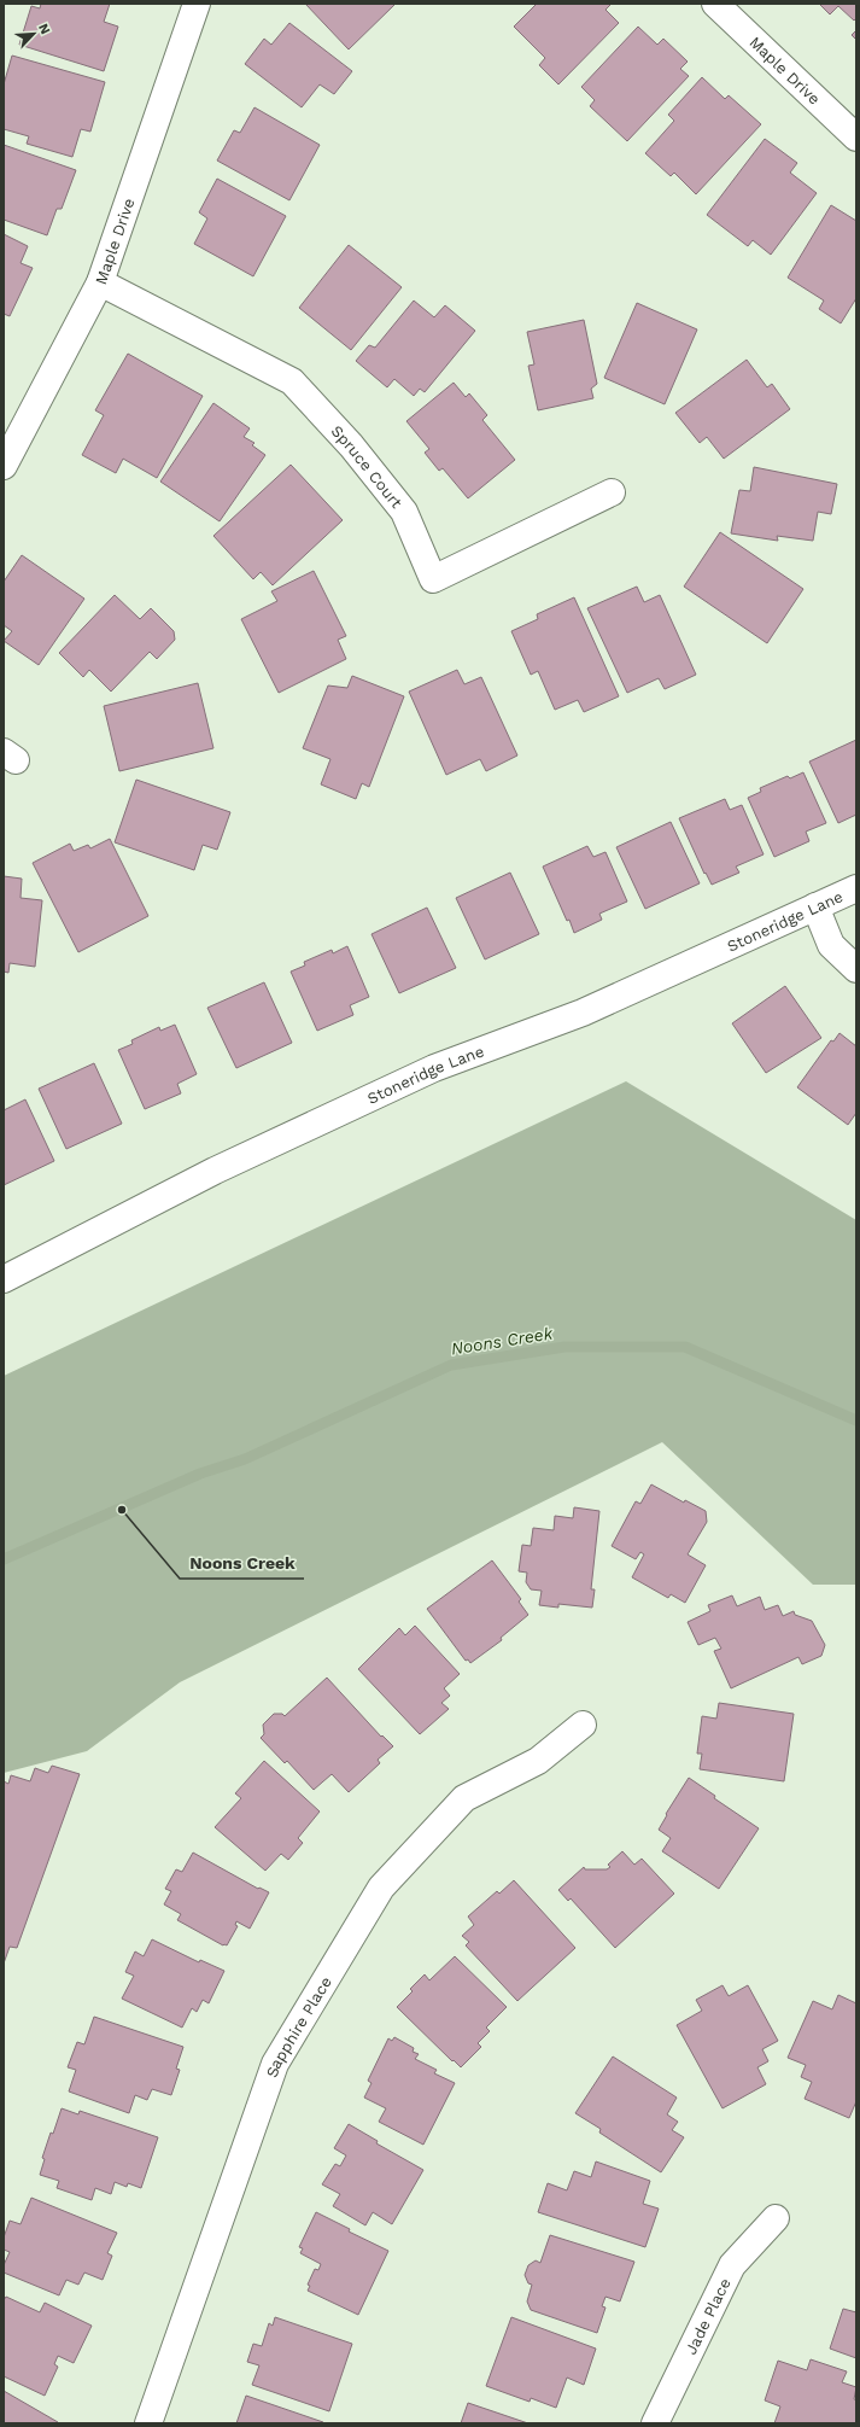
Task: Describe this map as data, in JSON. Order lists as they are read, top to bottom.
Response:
{
  "streets": {
    "street": [
      "Maple Drive",
      "Spruce Court",
      "Stoneridge Lane",
      "Sapphire Place",
      "Jade Place"
    ]
  },
  "crossings": [
    ["Maple Drive", "Spruce Court"]
  ],
  "water": ["Noons Creek"],
  "places": ["Noons Creek"],
  "north": "top right"
}
